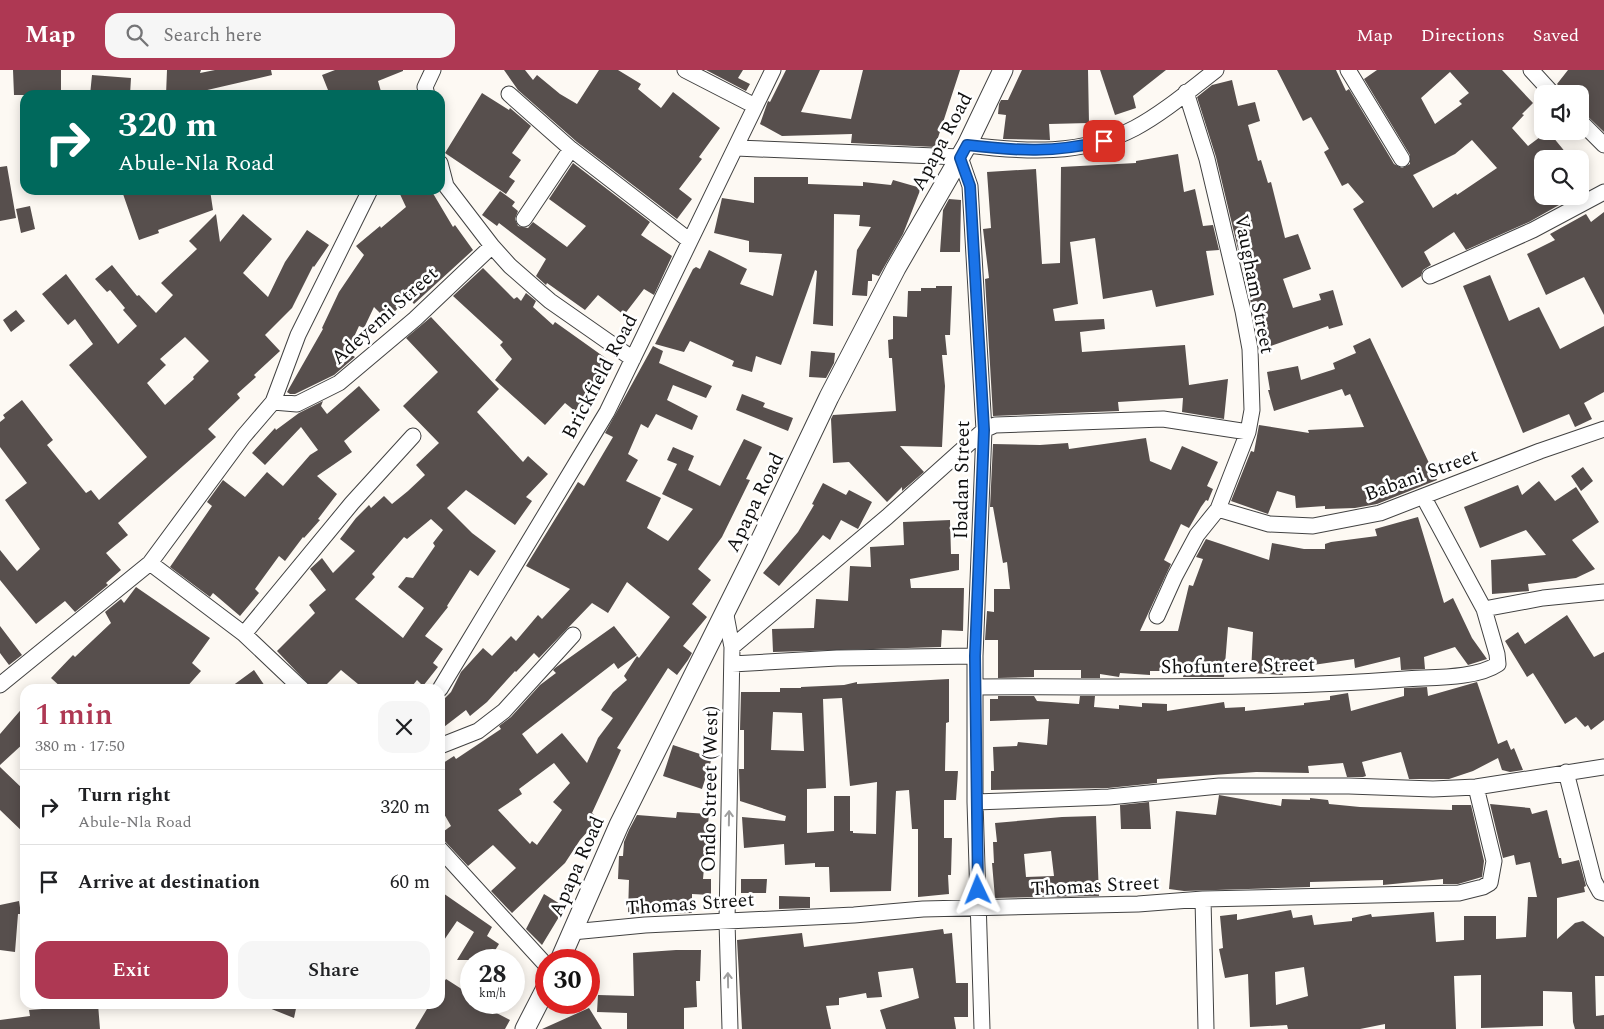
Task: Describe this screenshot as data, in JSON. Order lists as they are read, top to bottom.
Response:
{
  "streets": {
    "street": [
      "Apapa Road",
      "Vaugham Street",
      "Adeyemi Street",
      "Brickfield Road",
      "Babani Street",
      "Ibadan Street",
      "Shofuntere Street",
      "Ondo Street (West)",
      "Thomas Street"
    ]
  },
  "crossings": [
    ["Apapa Road", "Ibadan Street"],
    ["Apapa Road", "Ondo Street (West)"],
    ["Apapa Road", "Thomas Street"],
    ["Vaugham Street", "Babani Street"],
    ["Ibadan Street", "Shofuntere Street"],
    ["Ibadan Street", "Thomas Street"],
    ["Ondo Street (West)", "Thomas Street"]
  ],
  "one_way": ["Ondo Street (West)"],
  "page": {
    "header": "Map",
    "search": "Search here",
    "nav": ["Map", "Directions", "Saved"],
    "turn": ["320 m", "Abule-Nla Road"],
    "heading": ["1 min", "380 m · 17:50"],
    "list": [
      {
        "name": "Turn right",
        "note": "Abule-Nla Road",
        "value": "320 m"
      },
      {
        "name": "Arrive at destination",
        "value": "60 m"
      }
    ],
    "buttons": ["Exit", "Share"],
    "speed": "28 km/h",
    "limit": "30"
  }
}
